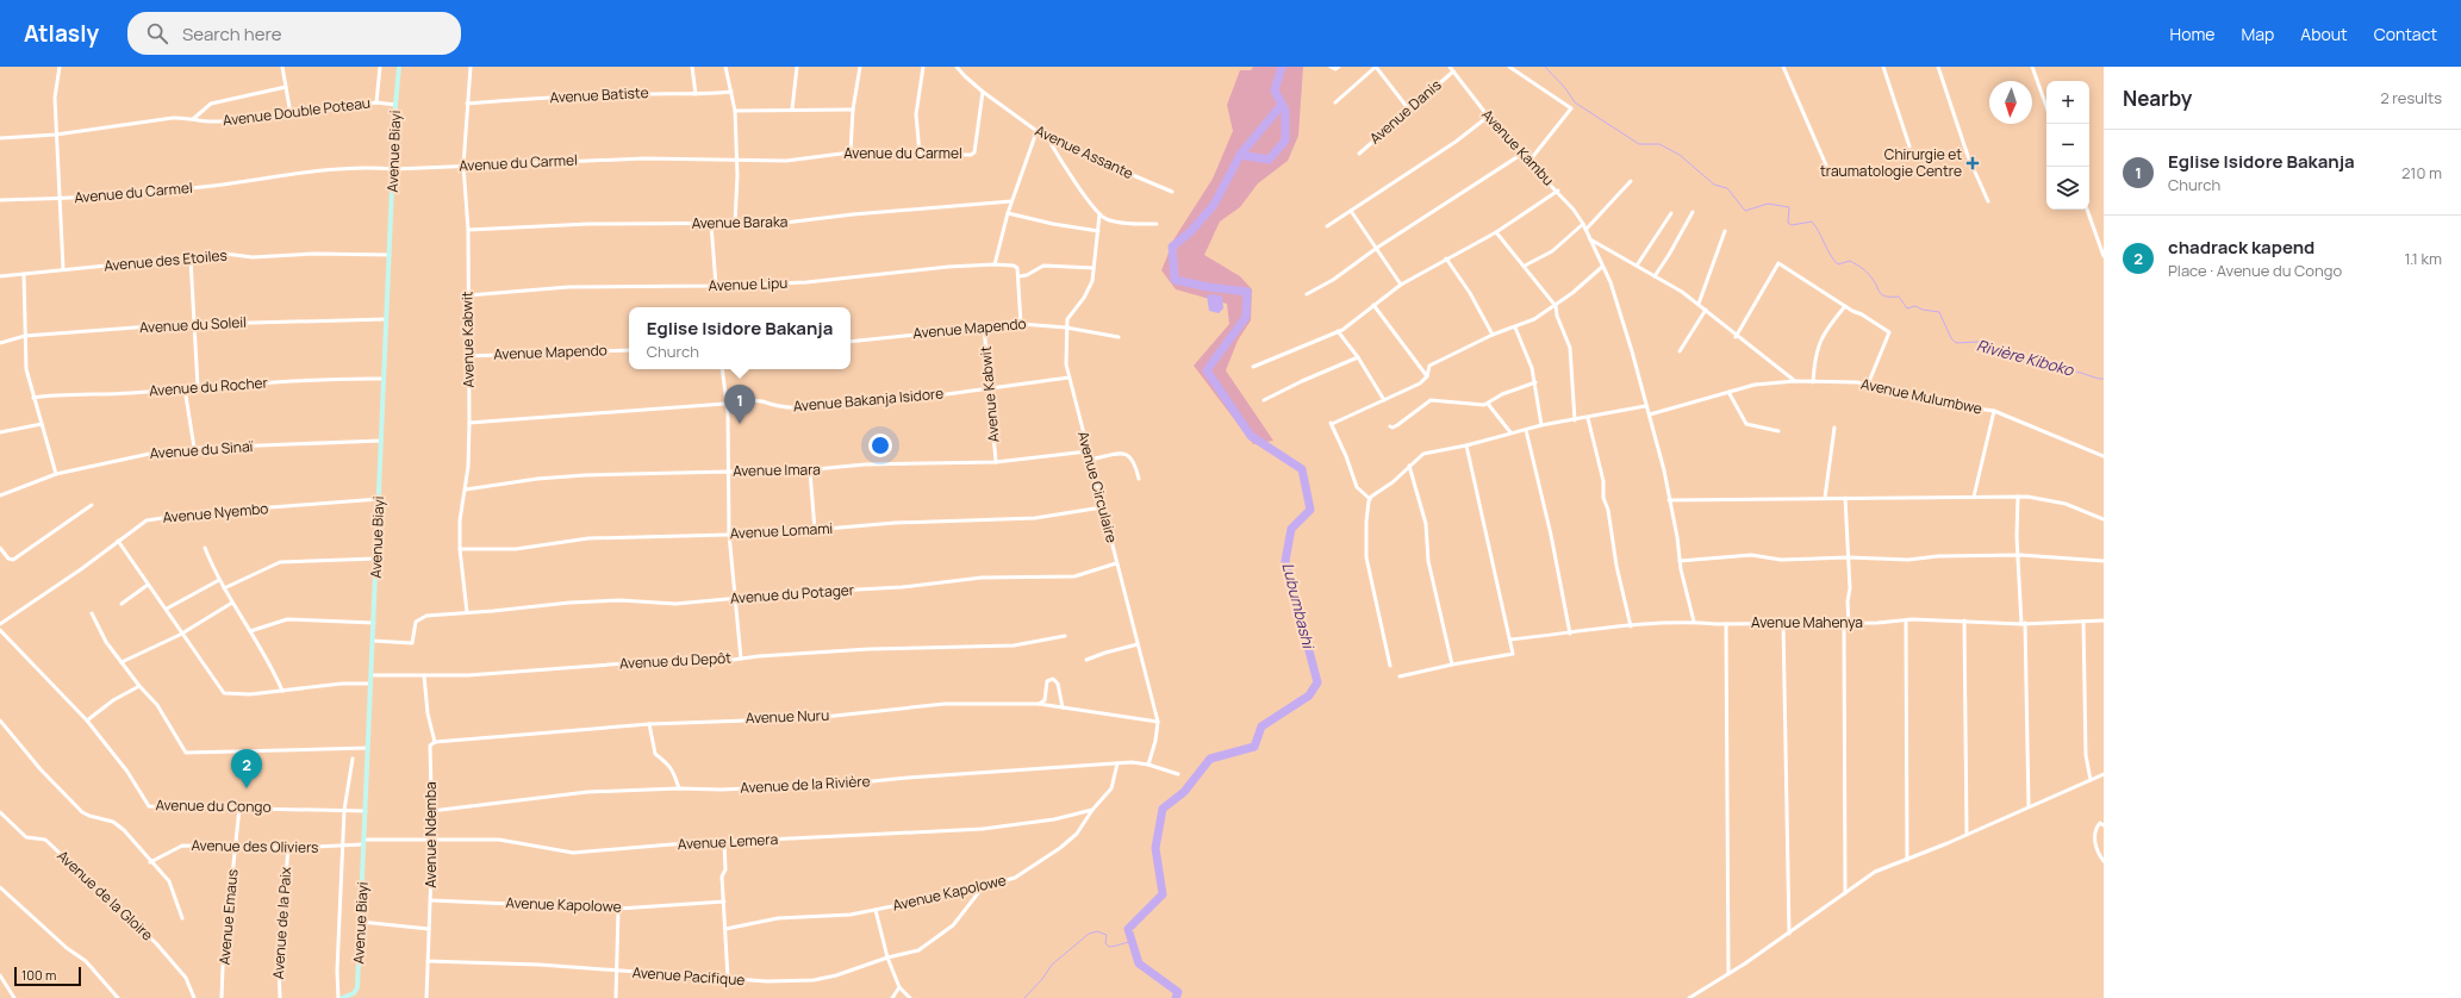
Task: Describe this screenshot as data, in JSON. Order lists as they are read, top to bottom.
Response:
{
  "streets": {
    "street": [
      "Avenue Batiste",
      "Avenue Double Poteau",
      "Avenue Danis",
      "Avenue Kambu",
      "Avenue Biayi",
      "Avenue Assante",
      "Avenue du Carmel",
      "Avenue Baraka",
      "Avenue des Etoiles",
      "Avenue Lipu",
      "Avenue du Soleil",
      "Avenue Mapendo",
      "Avenue Kabwit",
      "Avenue du Rocher",
      "Avenue Mulumbwe",
      "Avenue Bakanja Isidore",
      "Avenue du Sinaï",
      "Avenue Imara",
      "Avenue Circulaire",
      "Avenue Nyembo",
      "Avenue Lomami",
      "Avenue du Potager",
      "Avenue Mahenya",
      "Avenue du Depôt",
      "Avenue Nuru",
      "Avenue de la Rivière",
      "Avenue du Congo",
      "Avenue Ndemba",
      "Avenue Lemera",
      "Avenue des Oliviers",
      "Avenue Kapolowe",
      "Avenue de la Gloire",
      "Avenue Emaus",
      "Avenue de la Paix",
      "Avenue Pacifique"
    ]
  },
  "crossings": [
    ["Avenue Batiste", "Avenue Kabwit"],
    ["Avenue Double Poteau", "Avenue Biayi"],
    ["Avenue Danis", "Avenue Kambu"],
    ["Avenue Kambu", "Avenue Mulumbwe"],
    ["Avenue Kambu", "Avenue Mahenya"],
    ["Avenue Biayi", "Avenue du Carmel"],
    ["Avenue Biayi", "Avenue des Etoiles"],
    ["Avenue Biayi", "Avenue du Soleil"],
    ["Avenue Biayi", "Avenue du Rocher"],
    ["Avenue Biayi", "Avenue du Sinaï"],
    ["Avenue Biayi", "Avenue Nyembo"],
    ["Avenue Biayi", "Avenue du Potager"],
    ["Avenue Biayi", "Avenue du Depôt"],
    ["Avenue Biayi", "Avenue du Congo"],
    ["Avenue Biayi", "Avenue Lemera"],
    ["Avenue Biayi", "Avenue des Oliviers"],
    ["Avenue Assante", "Avenue du Carmel"],
    ["Avenue du Carmel", "Avenue Kabwit"],
    ["Avenue Baraka", "Avenue Kabwit"],
    ["Avenue Lipu", "Avenue Kabwit"],
    ["Avenue Mapendo", "Avenue Kabwit"],
    ["Avenue Mapendo", "Avenue Circulaire"],
    ["Avenue Kabwit", "Avenue Bakanja Isidore"],
    ["Avenue Kabwit", "Avenue Imara"],
    ["Avenue Kabwit", "Avenue Lomami"],
    ["Avenue Kabwit", "Avenue du Potager"],
    ["Avenue Bakanja Isidore", "Avenue Circulaire"],
    ["Avenue Imara", "Avenue Circulaire"],
    ["Avenue Circulaire", "Avenue Lomami"],
    ["Avenue Circulaire", "Avenue du Potager"],
    ["Avenue Circulaire", "Avenue de la Rivière"],
    ["Avenue du Depôt", "Avenue Ndemba"],
    ["Avenue Nuru", "Avenue Ndemba"],
    ["Avenue de la Rivière", "Avenue Ndemba"],
    ["Avenue de la Rivière", "Avenue Kapolowe"],
    ["Avenue du Congo", "Avenue Emaus"],
    ["Avenue Ndemba", "Avenue Lemera"],
    ["Avenue Ndemba", "Avenue Kapolowe"],
    ["Avenue Ndemba", "Avenue Pacifique"],
    ["Avenue Lemera", "Avenue des Oliviers"],
    ["Avenue Lemera", "Avenue Kapolowe"],
    ["Avenue des Oliviers", "Avenue Emaus"],
    ["Avenue des Oliviers", "Avenue de la Paix"],
    ["Avenue Kapolowe", "Avenue Pacifique"]
  ],
  "water": ["Rivière Kiboko", "Lubumbashi"],
  "places": {
    "health": ["Chirurgie et traumatologie Centre"]
  },
  "scale_bar": "100 m",
  "north": "bottom",
  "page": {
    "header": "Atlasly",
    "search": "Search here",
    "nav": [
      "Home",
      "Map",
      "About",
      "Contact"
    ],
    "heading": ["Nearby", "2 results"],
    "map_buttons": ["+", "−"],
    "list": [
      {
        "mark": "1",
        "name": "Eglise Isidore Bakanja",
        "note": "Church",
        "value": "210 m"
      },
      {
        "mark": "2",
        "name": "chadrack kapend",
        "note": "Place · Avenue du Congo",
        "value": "1.1 km"
      }
    ],
    "popup": ["Eglise Isidore Bakanja", "Church"],
    "pins": ["1", "2"],
    "scale": "100 m"
  }
}
